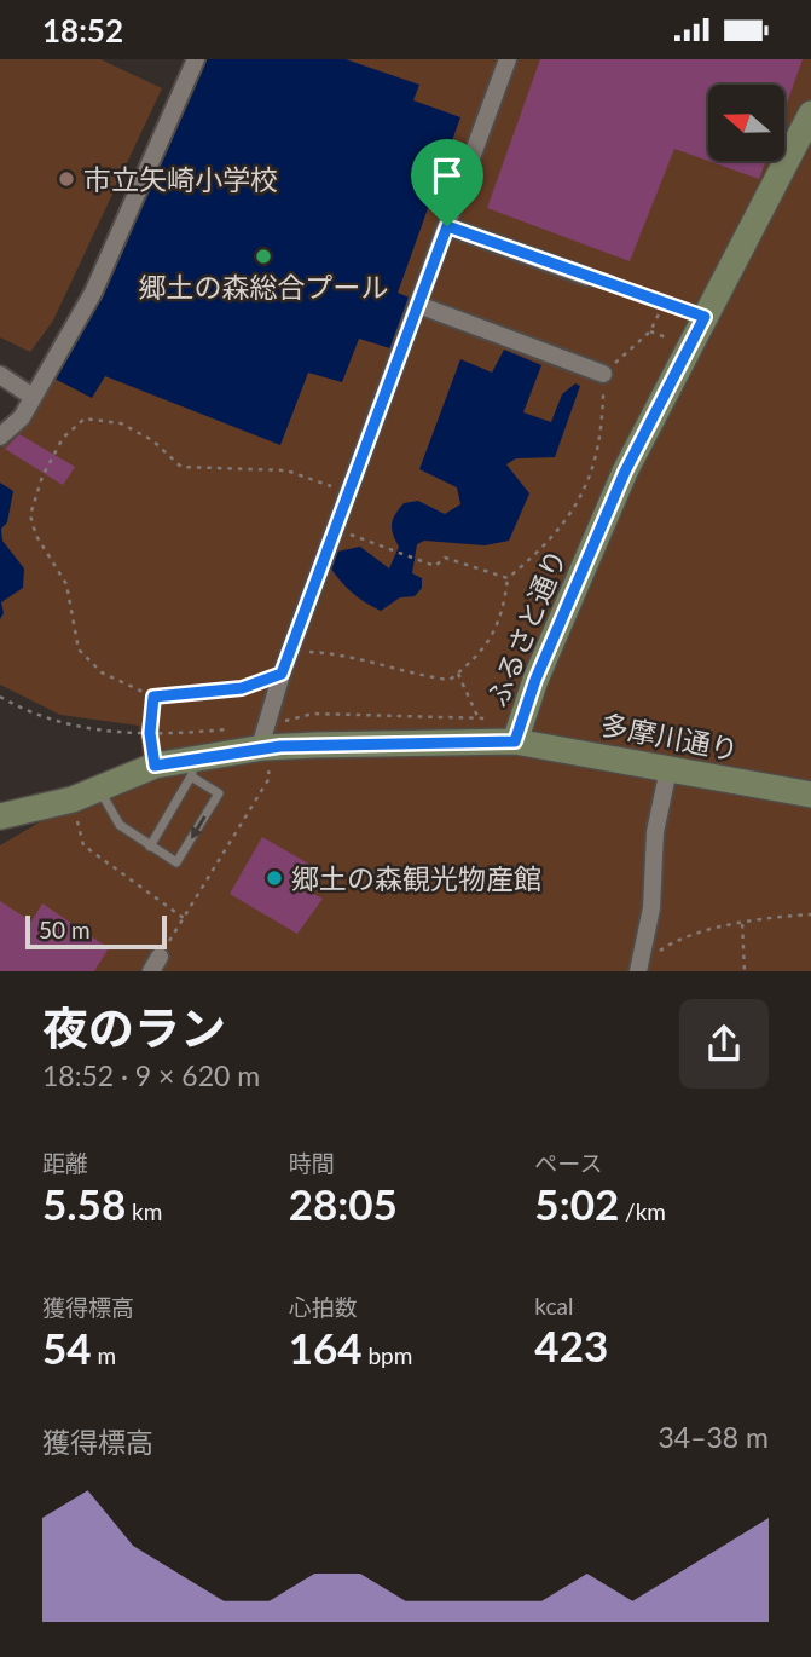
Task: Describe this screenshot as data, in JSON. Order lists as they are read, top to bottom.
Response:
{
  "streets": {
    "street": ["ふるさと通り", "多摩川通り"]
  },
  "crossings": [
    ["ふるさと通り", "多摩川通り"]
  ],
  "places": ["市立矢崎小学校", "郷土の森総合プール", "郷土の森観光物産館"],
  "scale_bar": "50 m",
  "north": "left",
  "page": {
    "status": "18:52",
    "scale": "50 m",
    "heading": ["夜のラン", "18:52 · 9 × 620 m"],
    "stats": [
      ["距離", "5.58 km"],
      ["時間", "28:05"],
      ["ペース", "5:02 /km"],
      ["獲得標高", "54 m"],
      ["心拍数", "164 bpm"],
      ["kcal", "423"]
    ],
    "chart": ["獲得標高", "34–38 m"]
  }
}
